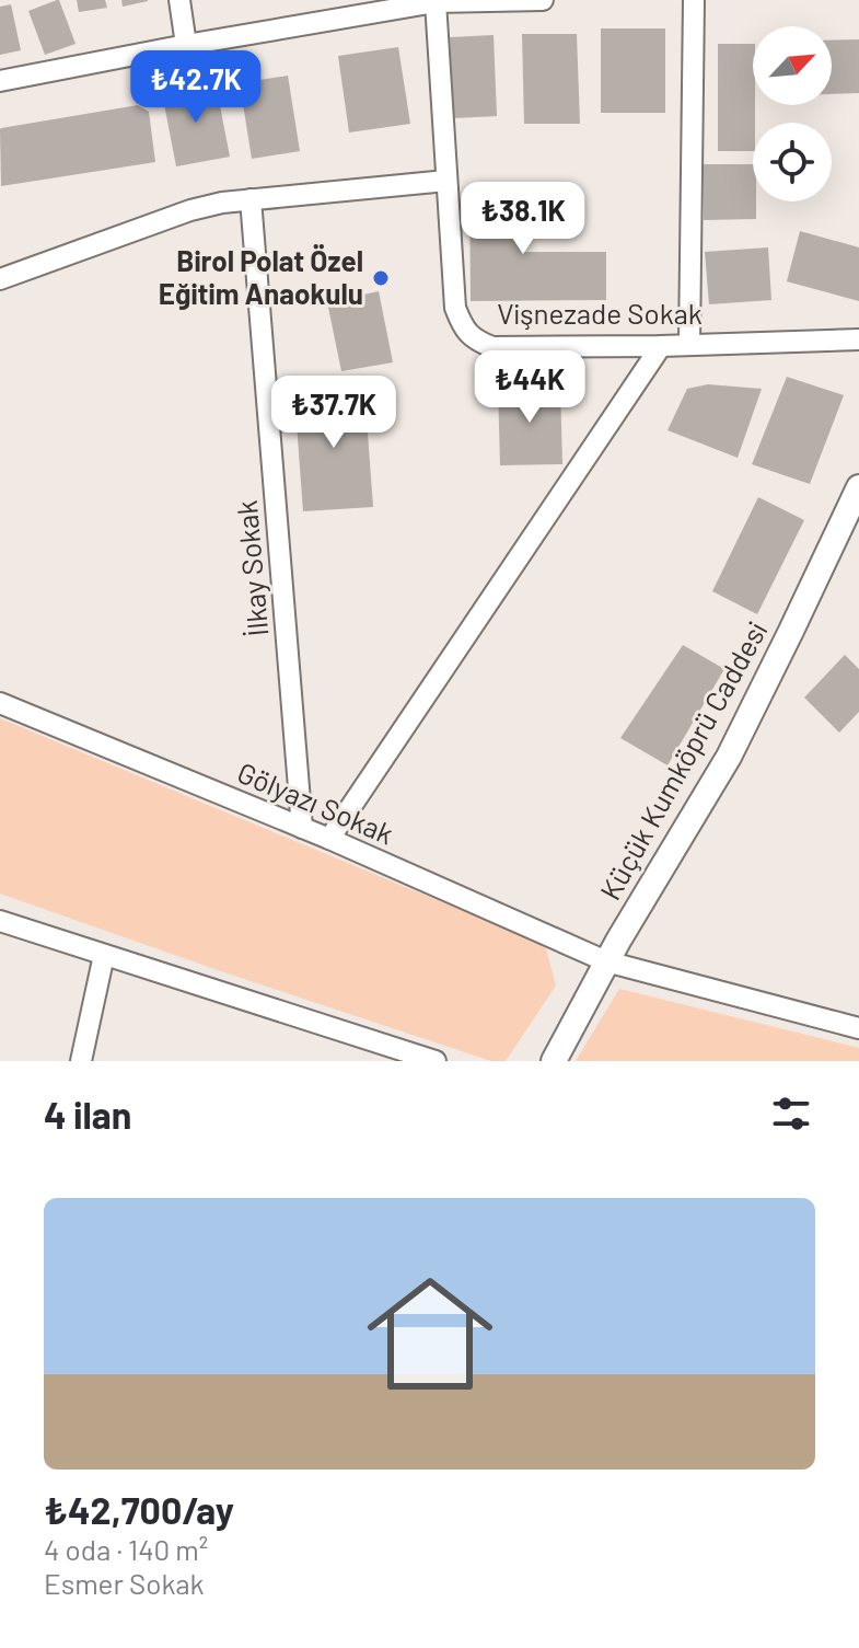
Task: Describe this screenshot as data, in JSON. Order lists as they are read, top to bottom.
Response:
{
  "streets": {
    "street": [
      "Vişnezade Sokak",
      "İlkay Sokak",
      "Küçük Kumköprü Caddesi",
      "Gölyazı Sokak"
    ]
  },
  "crossings": [
    ["İlkay Sokak", "Gölyazı Sokak"],
    ["Küçük Kumköprü Caddesi", "Gölyazı Sokak"]
  ],
  "places": ["Birol Polat Özel Eğitim Anaokulu"],
  "north": "top right",
  "page": {
    "price": [
      "₺42.7K",
      "₺38.1K",
      "₺44K",
      "₺37.7K"
    ],
    "heading": "4 ilan",
    "list": [
      {
        "name": "₺42,700/ay",
        "note": "4 oda · 140 m² · Esmer Sokak"
      }
    ]
  }
}
